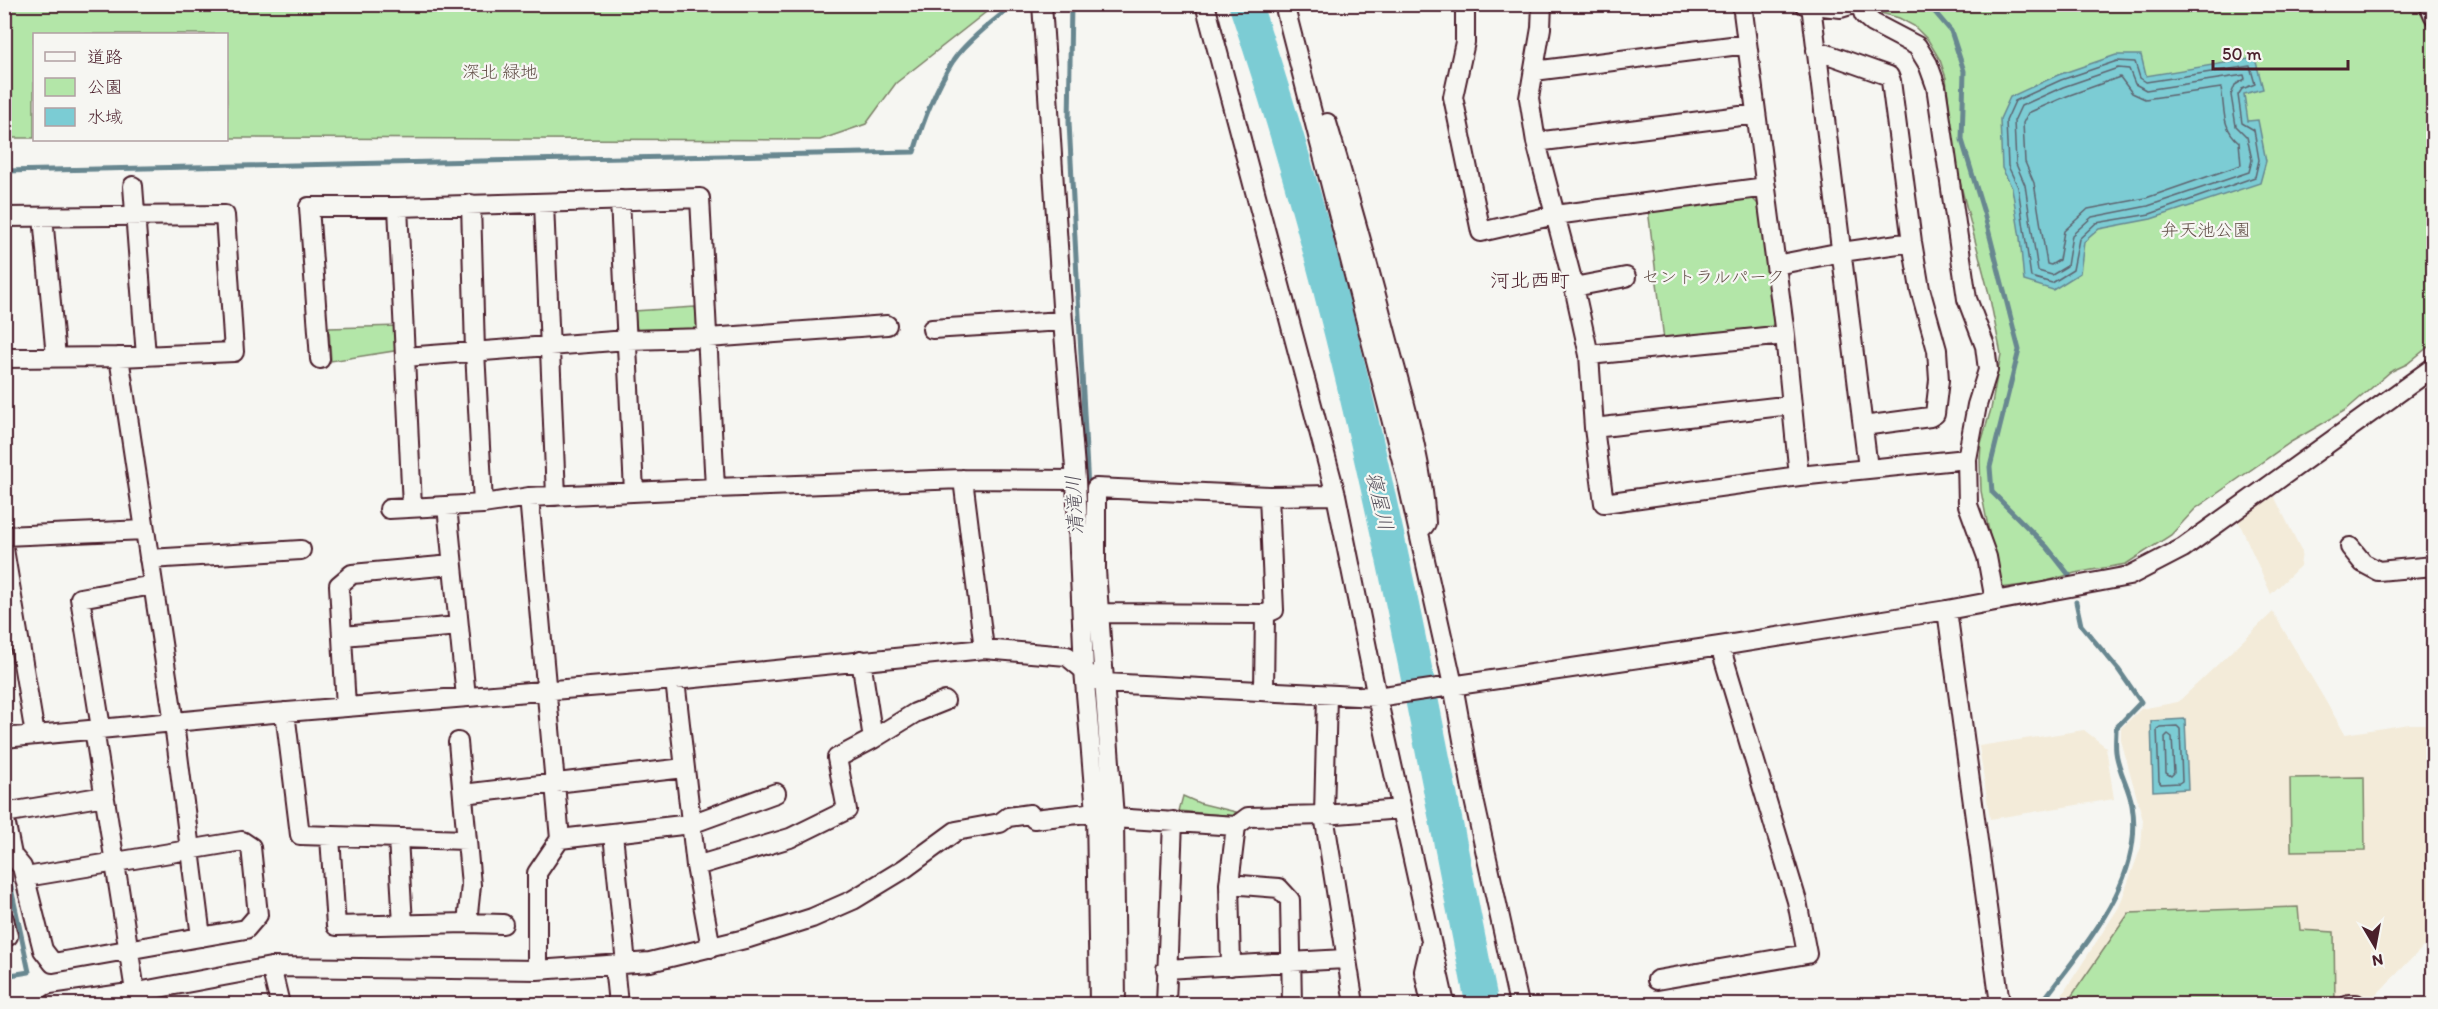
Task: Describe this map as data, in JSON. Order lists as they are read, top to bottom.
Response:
{
  "districts": ["河北西町"],
  "water": ["寝屋川", "清滝川"],
  "parks": ["深北 緑地", "弁天池公園", "セントラルパーク"],
  "legend": ["道路", "公園", "水域"],
  "scale_bar": "50 m",
  "north": "bottom"
}
